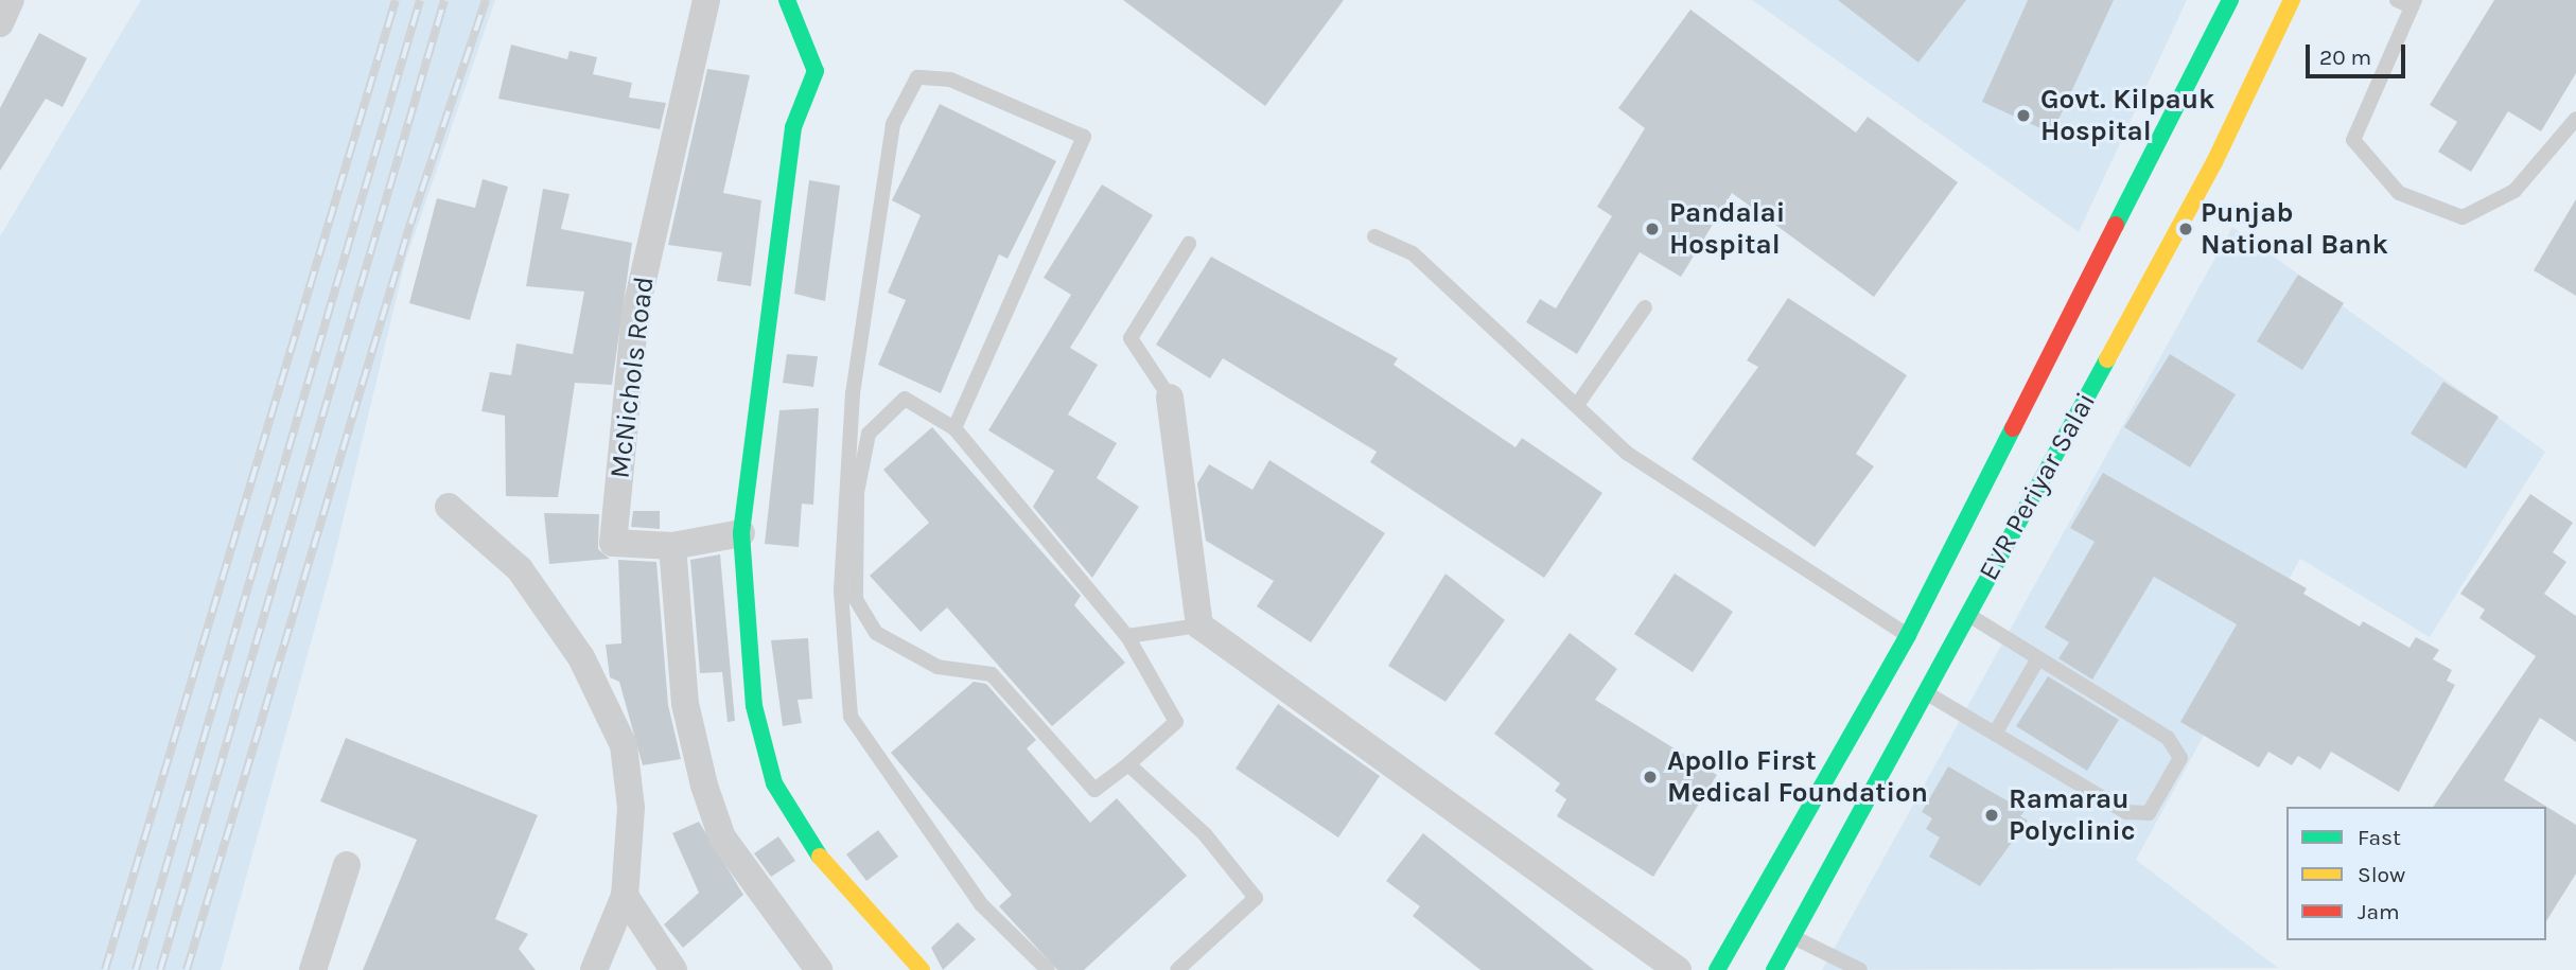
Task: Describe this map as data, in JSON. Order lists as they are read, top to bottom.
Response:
{
  "streets": {
    "main road": ["EVR Periyar Salai"],
    "street": ["McNichols Road"]
  },
  "places": [
    "Govt. Kilpauk Hospital",
    "Pandalai Hospital",
    "Punjab National Bank",
    "Apollo First Medical Foundation",
    "Ramarau Polyclinic"
  ],
  "legend": ["Fast", "Slow", "Jam"],
  "scale_bar": "20 m"
}
